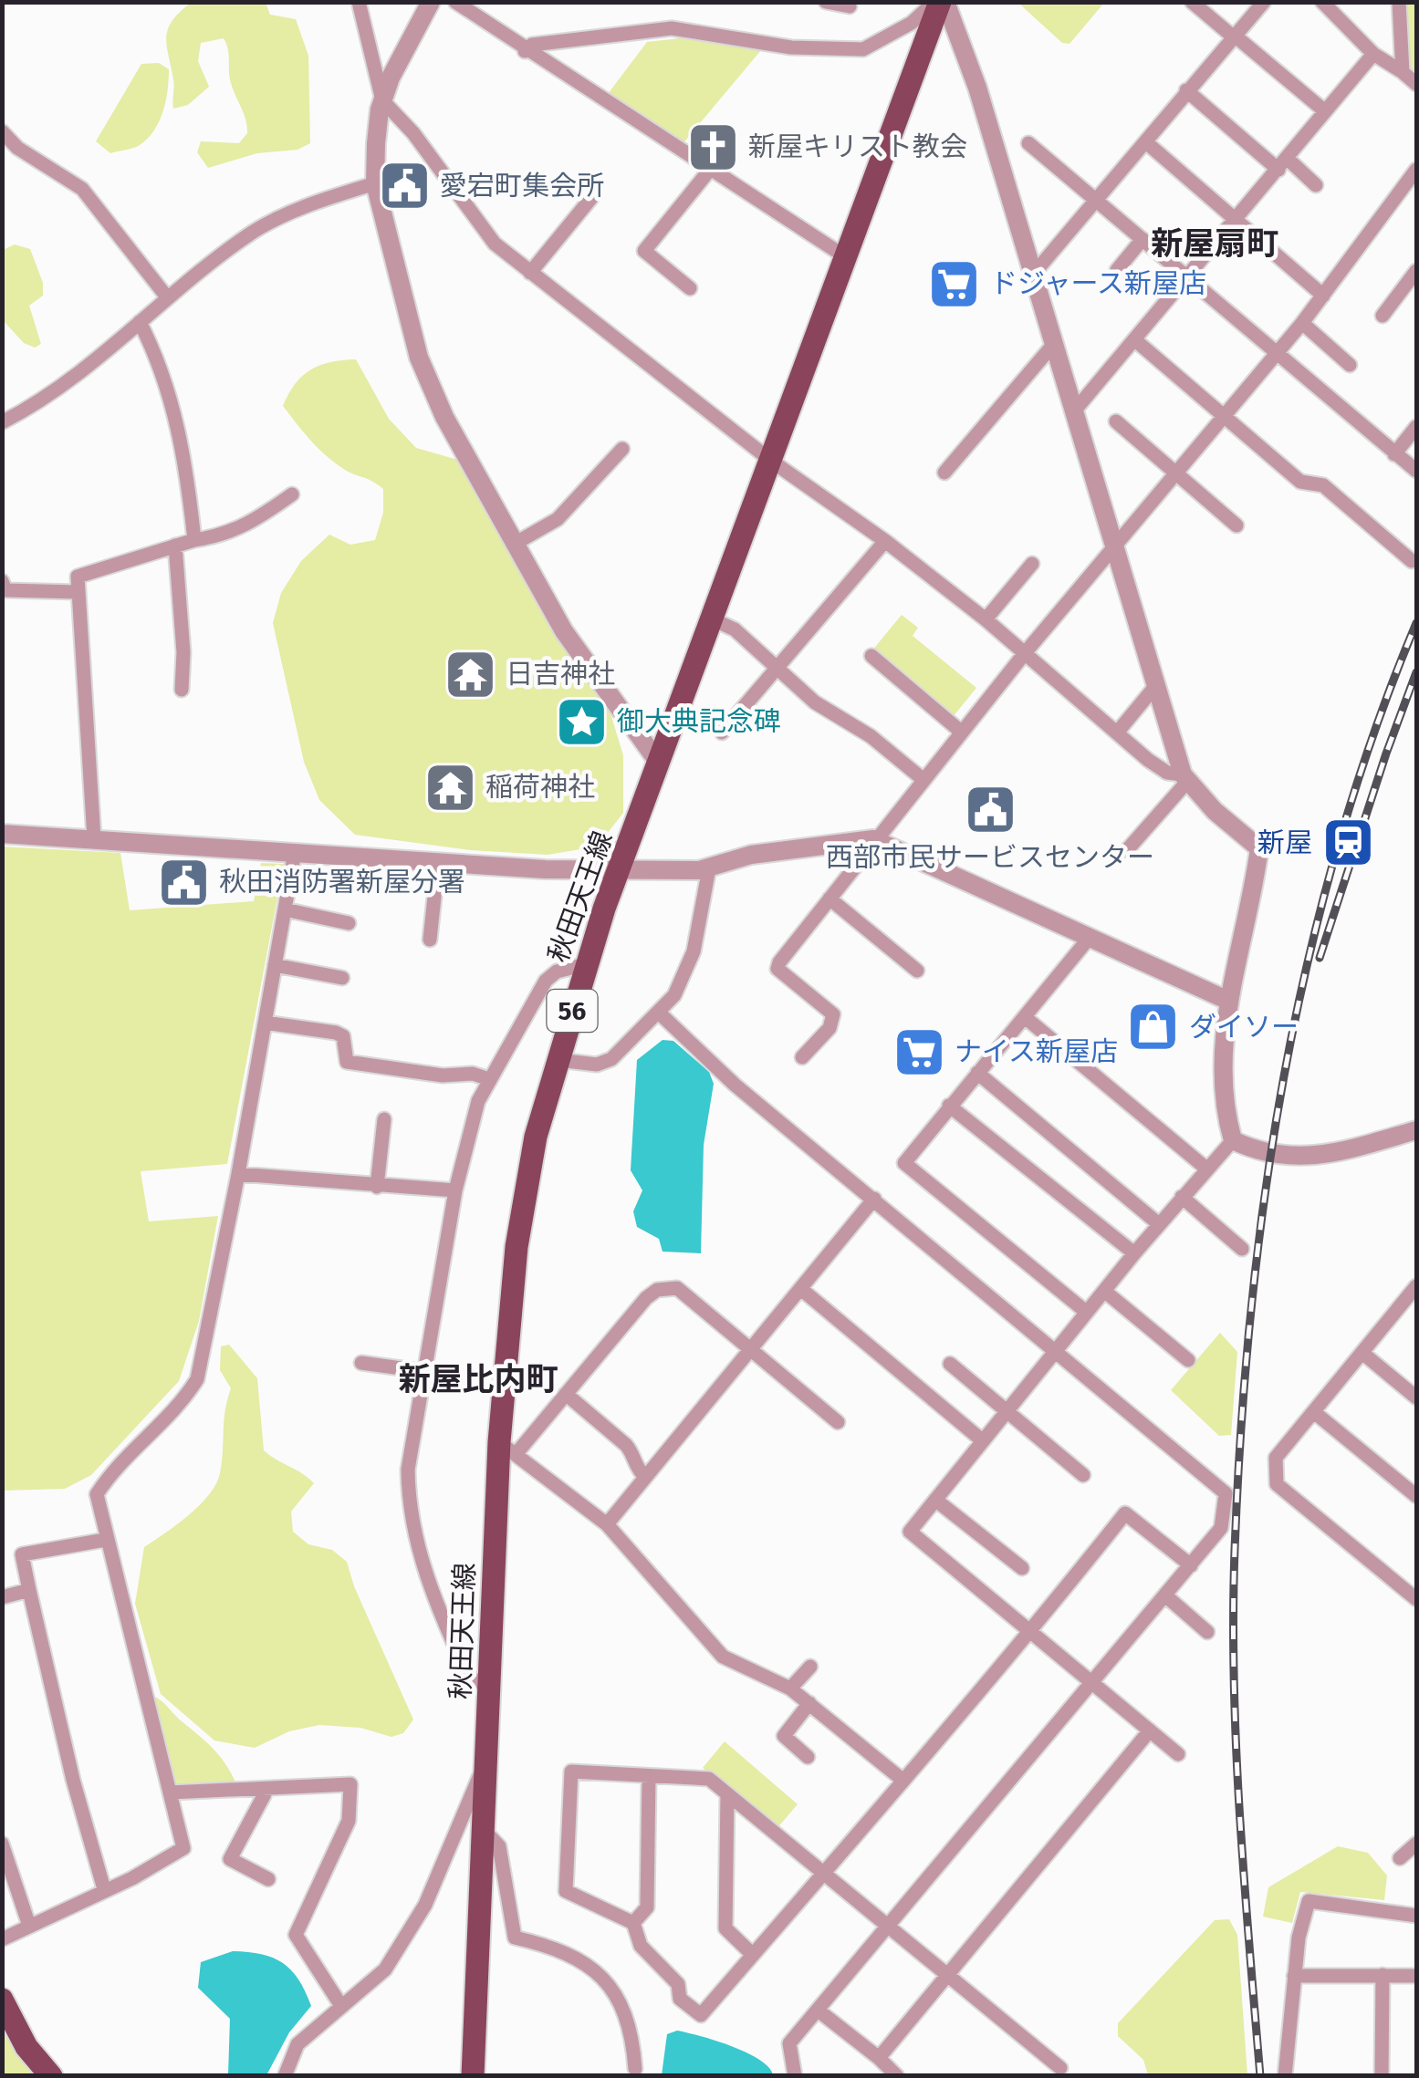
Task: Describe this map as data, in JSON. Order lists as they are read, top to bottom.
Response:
{
  "streets": {
    "main road": ["秋田天王線", "56"]
  },
  "districts": ["新屋扇町", "新屋比内町"],
  "places": {
    "church": ["新屋キリスト教会"],
    "public building": ["愛宕町集会所", "西部市民サービスセンター", "秋田消防署新屋分署"],
    "supermarket": ["ドジャース新屋店", "ナイス新屋店"],
    "temple": ["日吉神社", "稲荷神社"],
    "place": ["御大典記念碑"],
    "station": ["新屋"],
    "shop": ["ダイソー"]
  }
}
